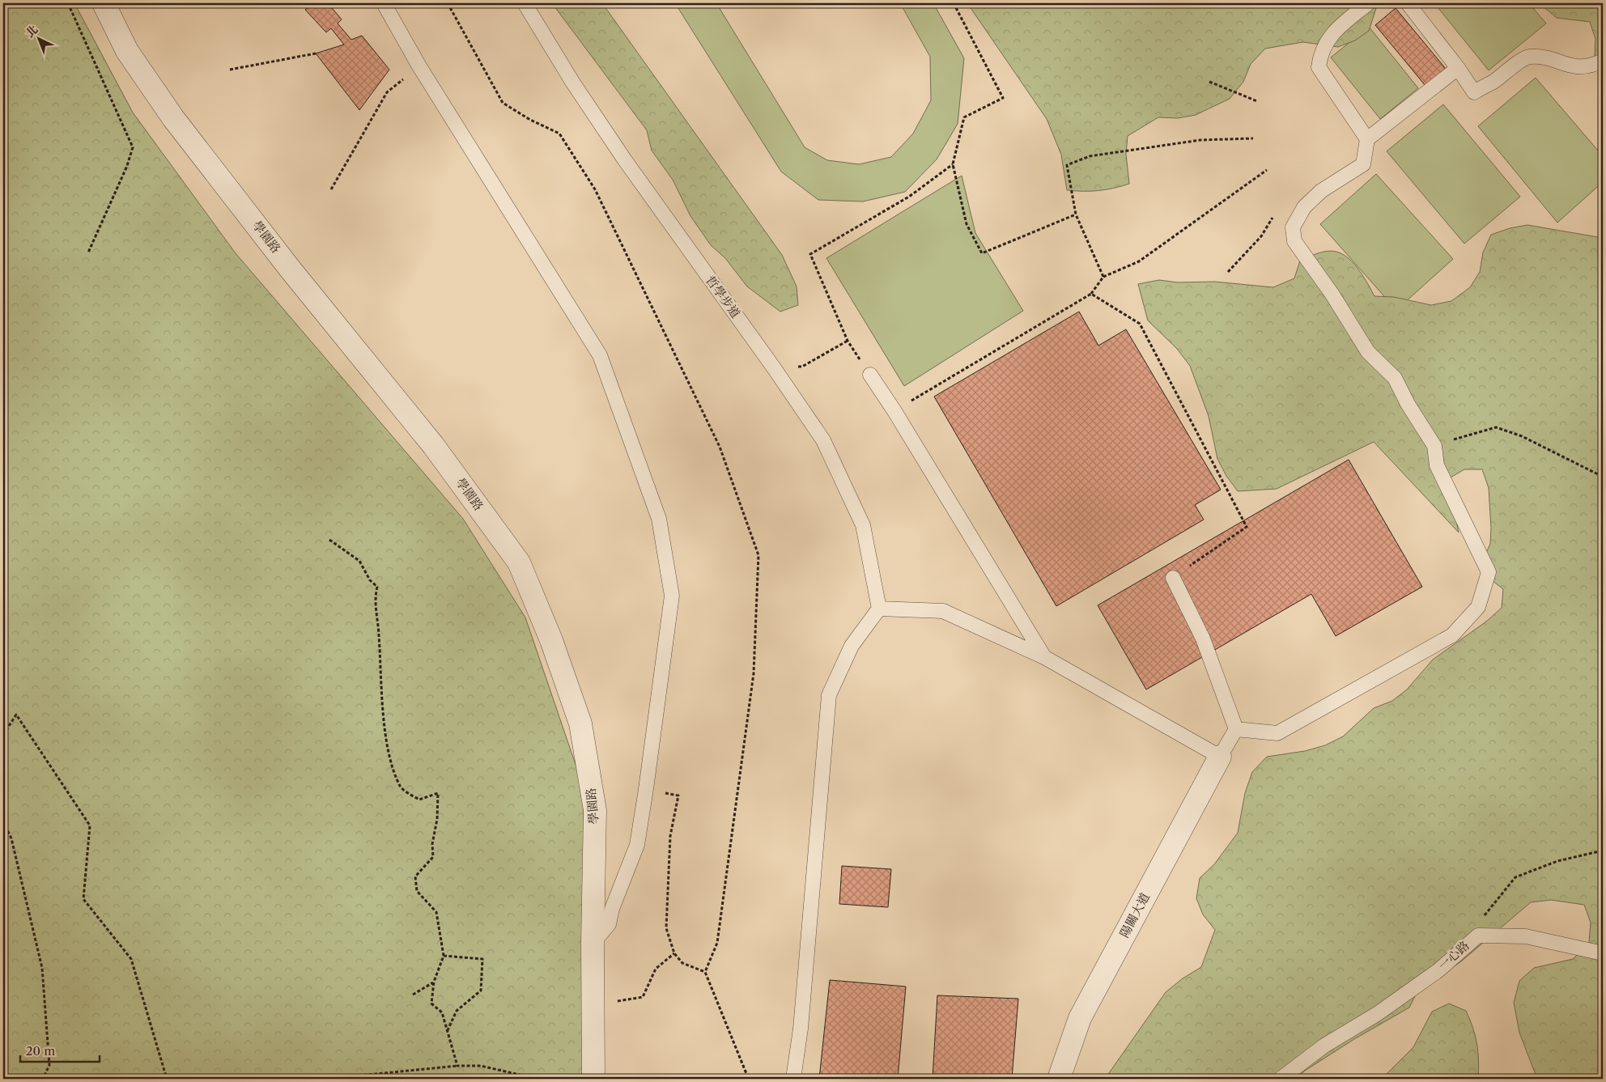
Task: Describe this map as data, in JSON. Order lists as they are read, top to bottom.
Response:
{
  "streets": {
    "street": ["學園路", "陽關大道"],
    "lane": ["哲學步道", "一心路"]
  },
  "scale_bar": "20 m",
  "north": "top left"
}
